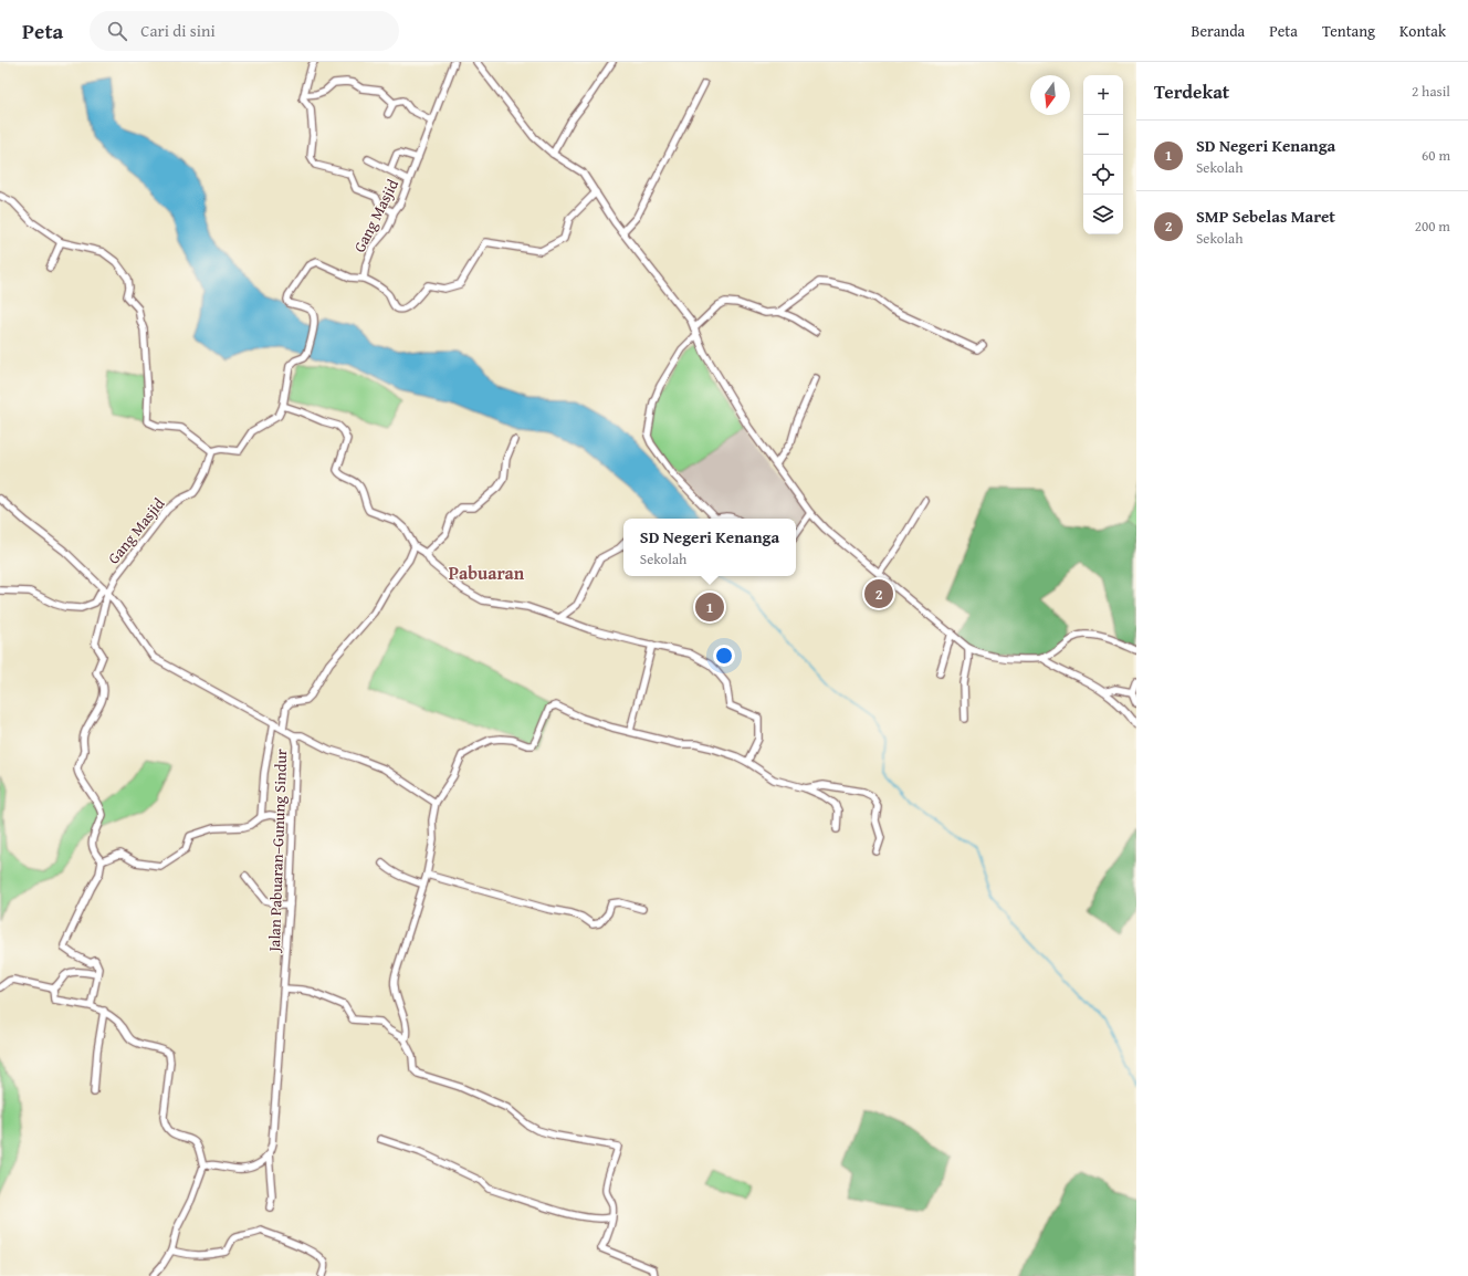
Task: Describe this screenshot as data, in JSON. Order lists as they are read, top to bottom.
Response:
{
  "streets": {
    "street": ["Gang Masjid", "Jalan Pabuaran–Gunung Sindur"]
  },
  "crossings": [
    ["Gang Masjid", "Jalan Pabuaran–Gunung Sindur"]
  ],
  "districts": ["Pabuaran"],
  "north": "bottom",
  "page": {
    "header": "Peta",
    "search": "Cari di sini",
    "nav": [
      "Beranda",
      "Peta",
      "Tentang",
      "Kontak"
    ],
    "heading": ["Terdekat", "2 hasil"],
    "map_buttons": ["+", "−"],
    "list": [
      {
        "mark": "1",
        "name": "SD Negeri Kenanga",
        "note": "Sekolah",
        "value": "60 m"
      },
      {
        "mark": "2",
        "name": "SMP Sebelas Maret",
        "note": "Sekolah",
        "value": "200 m"
      }
    ],
    "popup": ["SD Negeri Kenanga", "Sekolah"],
    "pins": ["2", "1"]
  }
}
